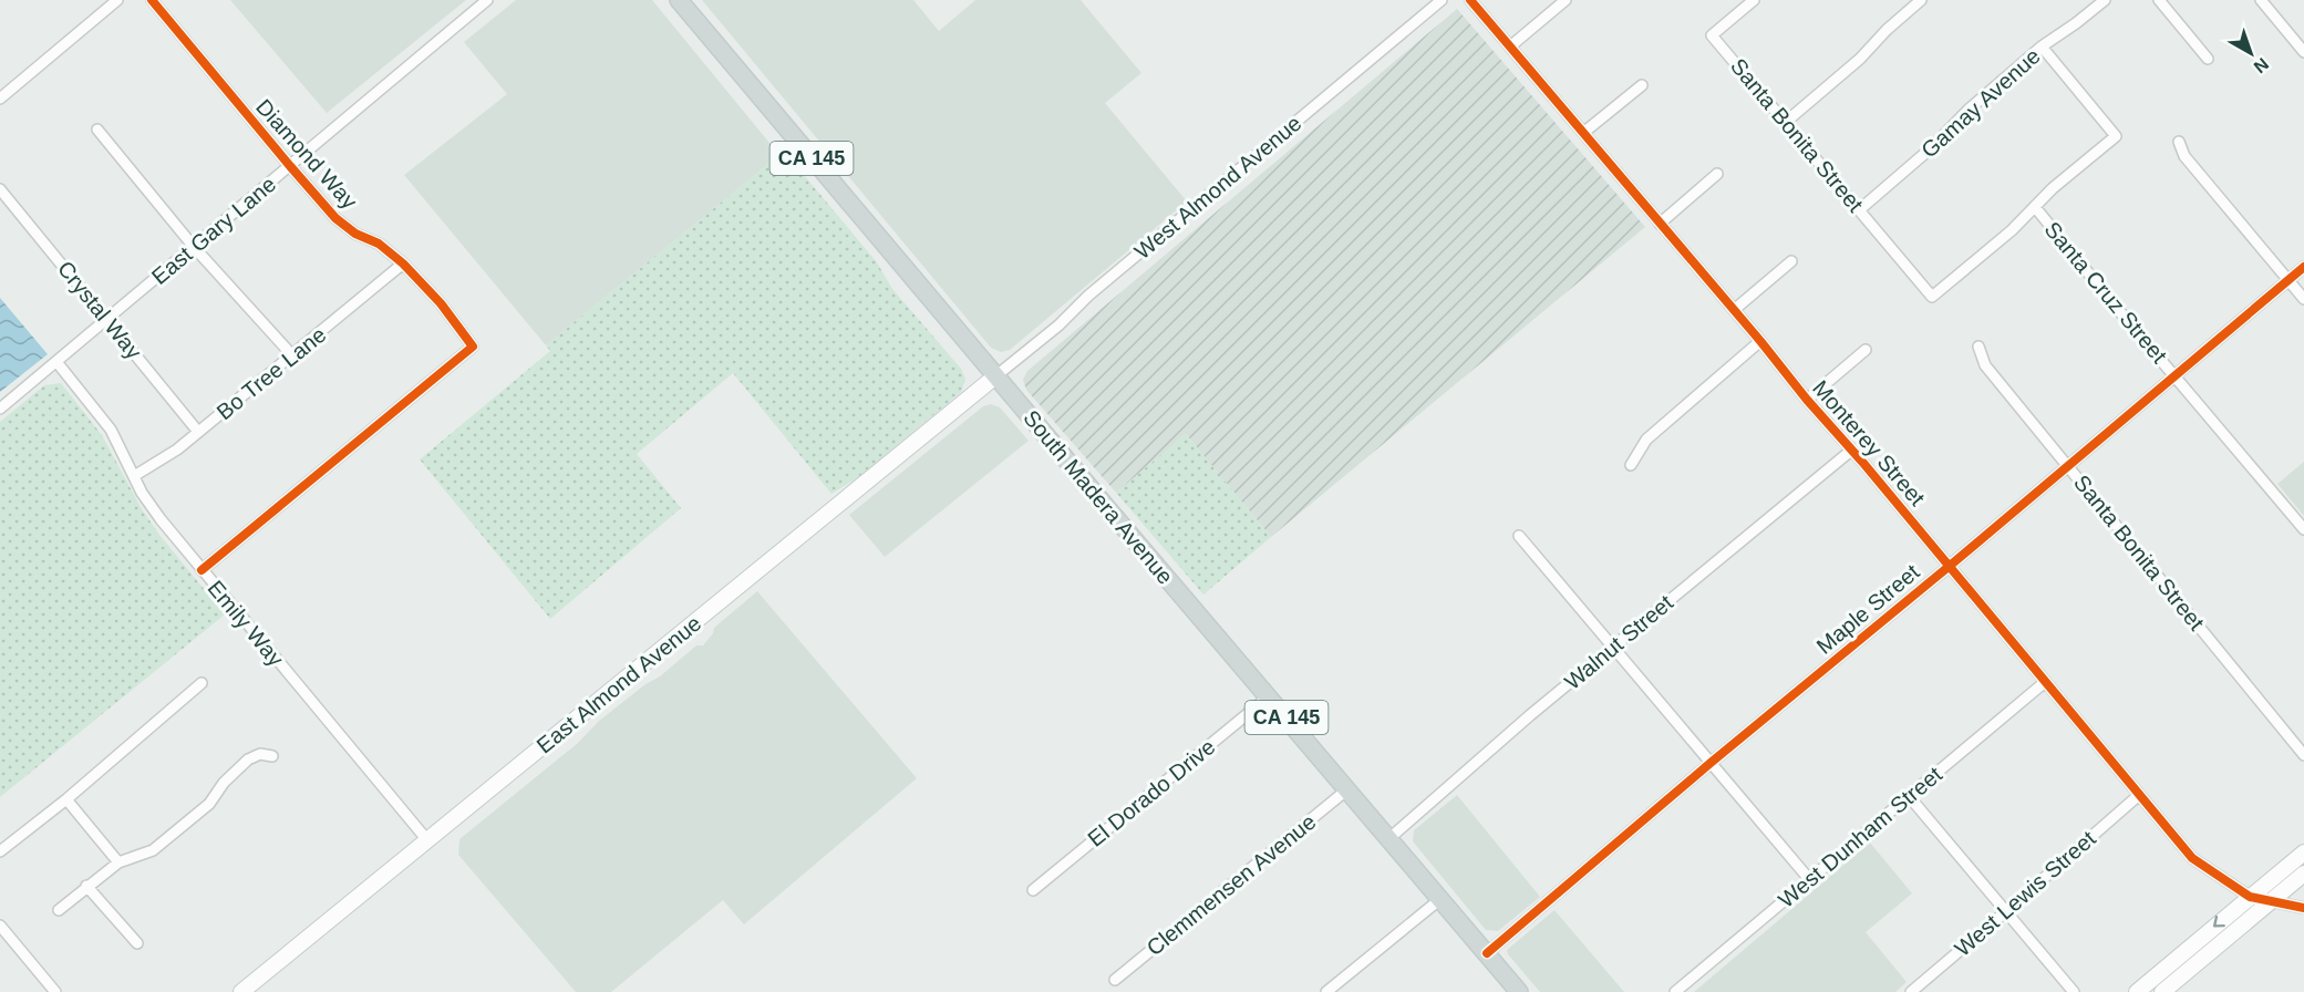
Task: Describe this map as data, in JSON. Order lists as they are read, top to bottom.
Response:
{
  "streets": {
    "main road": ["CA 145", "South Madera Avenue", "East Almond Avenue"],
    "street": [
      "Gamay Avenue",
      "Santa Bonita Street",
      "Diamond Way",
      "West Almond Avenue",
      "East Gary Lane",
      "Santa Cruz Street",
      "Crystal Way",
      "Bo Tree Lane",
      "Monterey Street",
      "Maple Street",
      "Emily Way",
      "Walnut Street",
      "El Dorado Drive",
      "West Dunham Street",
      "Clemmensen Avenue",
      "West Lewis Street"
    ]
  },
  "crossings": [
    ["Gamay Avenue", "Santa Bonita Street"],
    ["Santa Bonita Street", "Santa Cruz Street"],
    ["Santa Bonita Street", "Maple Street"],
    ["Diamond Way", "East Gary Lane"],
    ["Diamond Way", "Bo Tree Lane"],
    ["Diamond Way", "Emily Way"],
    ["West Almond Avenue", "South Madera Avenue"],
    ["West Almond Avenue", "East Almond Avenue"],
    ["East Gary Lane", "Crystal Way"],
    ["East Gary Lane", "Emily Way"],
    ["Santa Cruz Street", "Maple Street"],
    ["Crystal Way", "Bo Tree Lane"],
    ["Bo Tree Lane", "Emily Way"],
    ["Monterey Street", "Maple Street"],
    ["Monterey Street", "Walnut Street"],
    ["Monterey Street", "West Dunham Street"],
    ["Monterey Street", "West Lewis Street"],
    ["South Madera Avenue", "Maple Street"],
    ["South Madera Avenue", "Walnut Street"],
    ["South Madera Avenue", "East Almond Avenue"],
    ["South Madera Avenue", "El Dorado Drive"],
    ["South Madera Avenue", "Clemmensen Avenue"],
    ["Emily Way", "East Almond Avenue"]
  ],
  "north": "bottom right"
}
